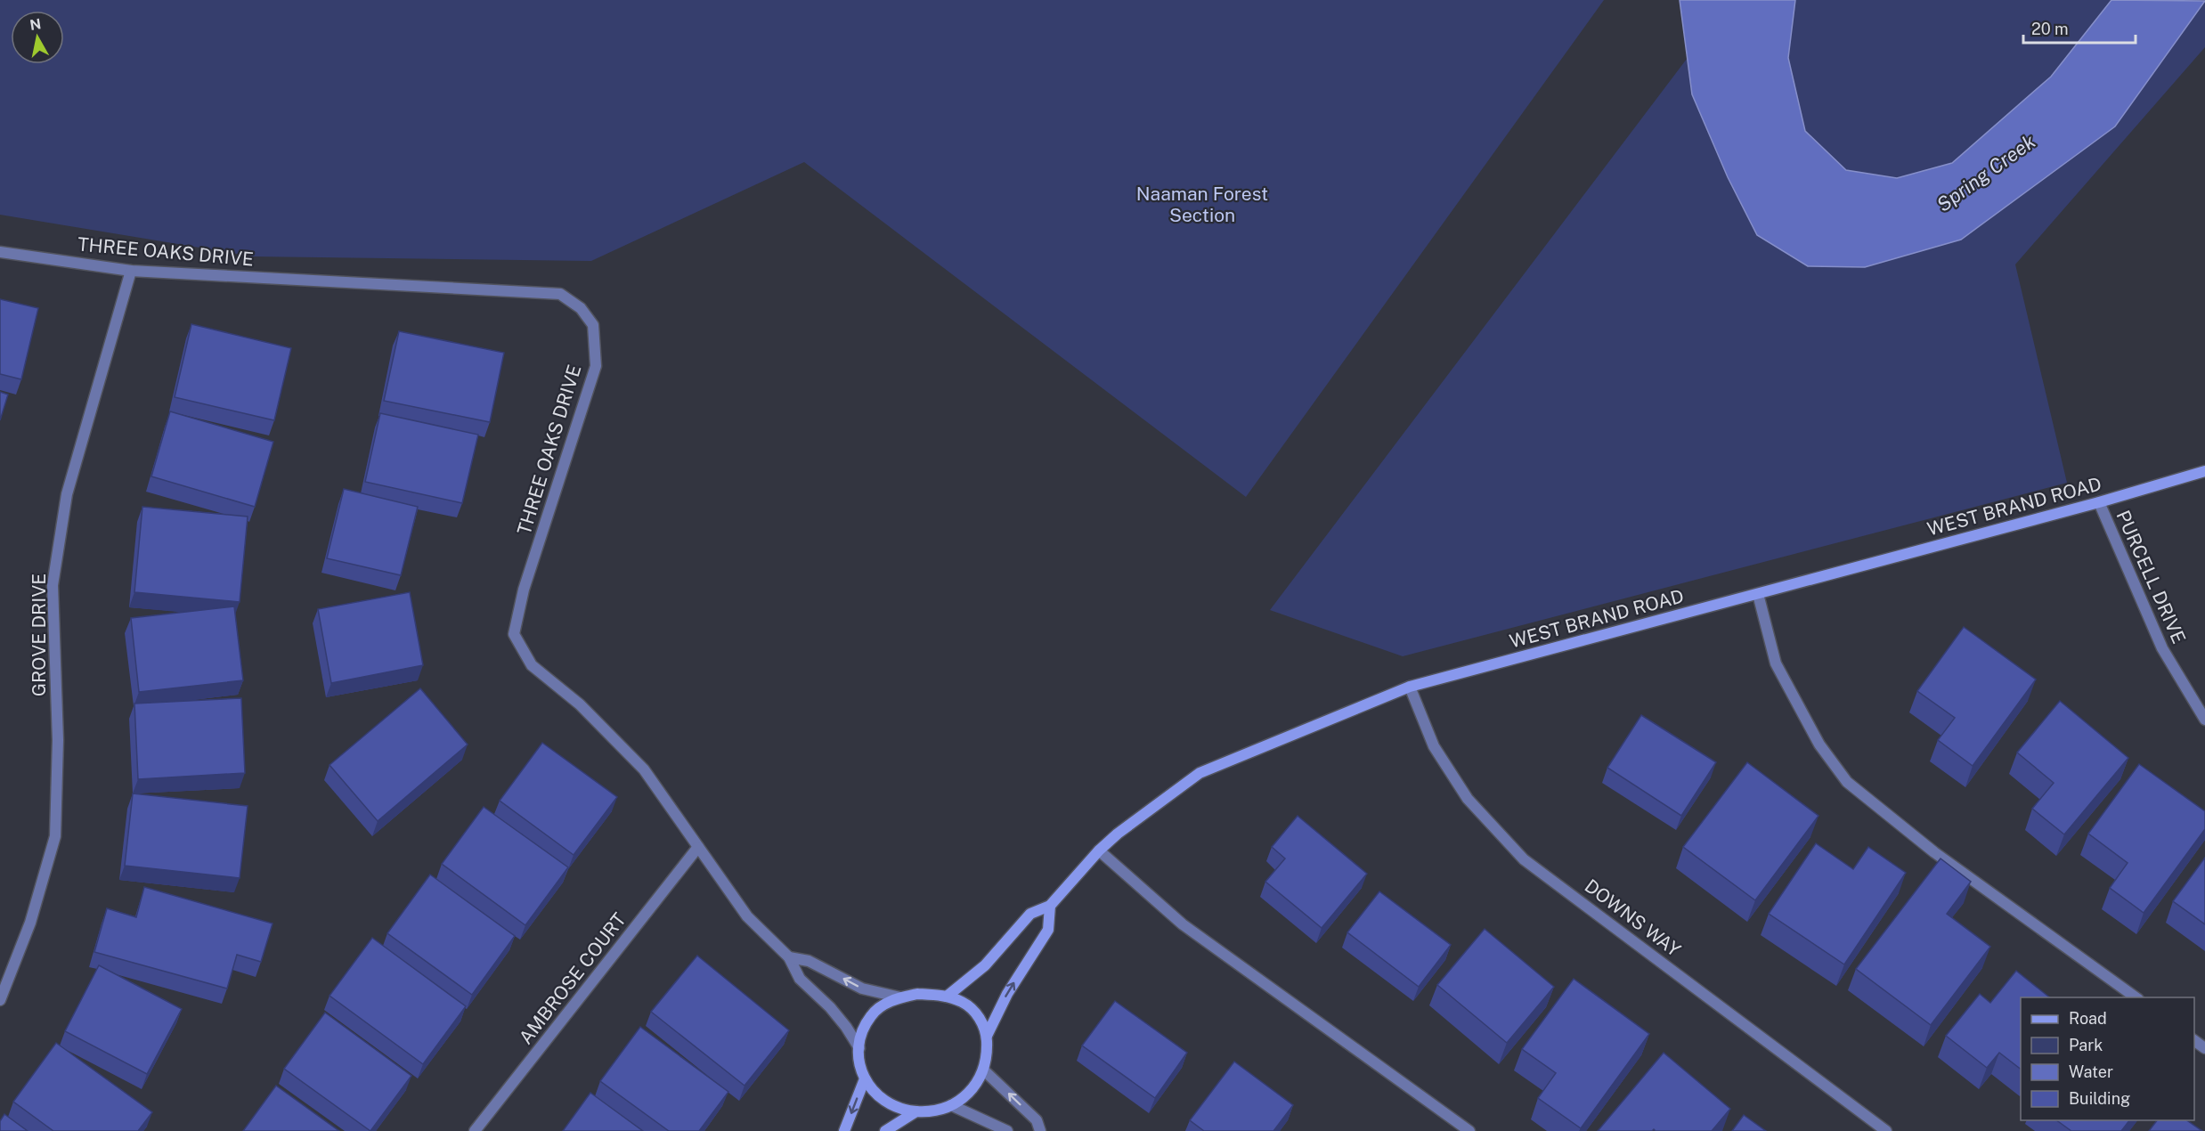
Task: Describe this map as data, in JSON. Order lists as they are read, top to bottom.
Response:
{
  "streets": {
    "street": [
      "THREE OAKS DRIVE",
      "WEST BRAND ROAD",
      "PURCELL DRIVE",
      "GROVE DRIVE",
      "DOWNS WAY",
      "AMBROSE COURT"
    ]
  },
  "crossings": [
    ["THREE OAKS DRIVE", "WEST BRAND ROAD"],
    ["THREE OAKS DRIVE", "GROVE DRIVE"],
    ["THREE OAKS DRIVE", "AMBROSE COURT"],
    ["WEST BRAND ROAD", "PURCELL DRIVE"],
    ["WEST BRAND ROAD", "DOWNS WAY"]
  ],
  "water": ["Spring Creek"],
  "parks": ["Naaman Forest Section"],
  "legend": [
    "Road",
    "Park",
    "Water",
    "Building"
  ],
  "scale_bar": "20 m",
  "north": "top"
}
